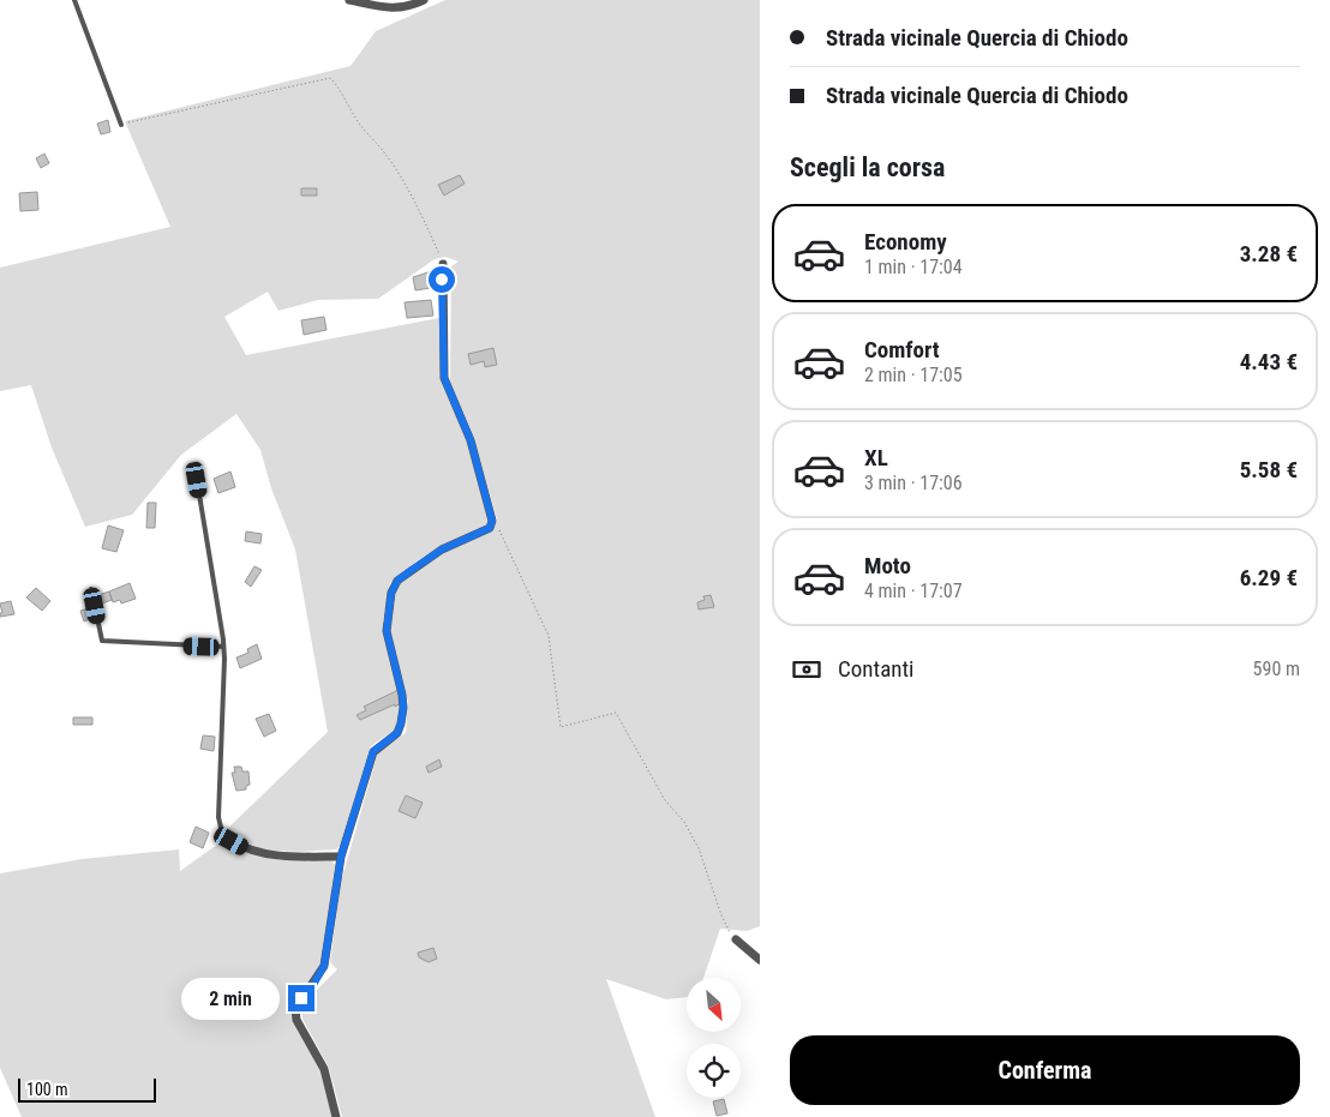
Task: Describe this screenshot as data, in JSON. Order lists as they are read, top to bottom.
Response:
{
  "scale_bar": "100 m",
  "north": "bottom right",
  "page": {
    "banner": ["Strada vicinale Quercia di Chiodo", "Strada vicinale Quercia di Chiodo"],
    "heading": "Scegli la corsa",
    "list": [
      {
        "name": "Economy",
        "note": "1 min · 17:04",
        "value": "3.28 €"
      },
      {
        "name": "Comfort",
        "note": "2 min · 17:05",
        "value": "4.43 €"
      },
      {
        "name": "XL",
        "note": "3 min · 17:06",
        "value": "5.58 €"
      },
      {
        "name": "Moto",
        "note": "4 min · 17:07",
        "value": "6.29 €"
      }
    ],
    "pay": ["Contanti", "590 m"],
    "bubble": "2 min",
    "buttons": "Conferma",
    "scale": "100 m"
  }
}
